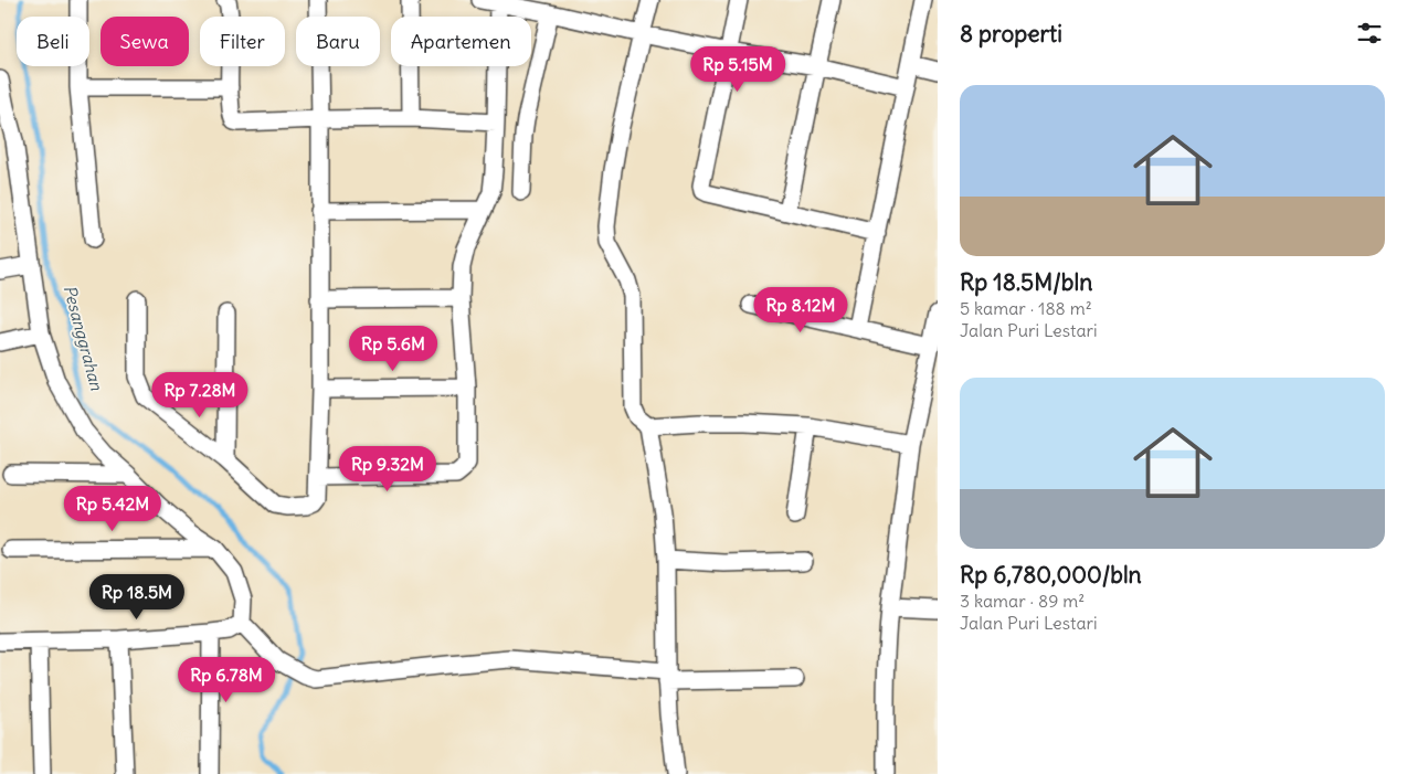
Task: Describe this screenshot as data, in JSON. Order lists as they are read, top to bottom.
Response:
{
  "water": ["Pesanggrahan"],
  "page": {
    "heading": "8 properti",
    "chip": [
      "Beli",
      "Sewa",
      "Filter",
      "Baru",
      "Apartemen"
    ],
    "price": [
      "Rp 5.15M",
      "Rp 8.12M",
      "Rp 5.6M",
      "Rp 7.28M",
      "Rp 9.32M",
      "Rp 5.42M",
      "Rp 18.5M",
      "Rp 6.78M"
    ],
    "list": [
      {
        "name": "Rp 18.5M/bln",
        "note": "5 kamar · 188 m² · Jalan Puri Lestari"
      },
      {
        "name": "Rp 6,780,000/bln",
        "note": "3 kamar · 89 m² · Jalan Puri Lestari"
      }
    ]
  }
}
